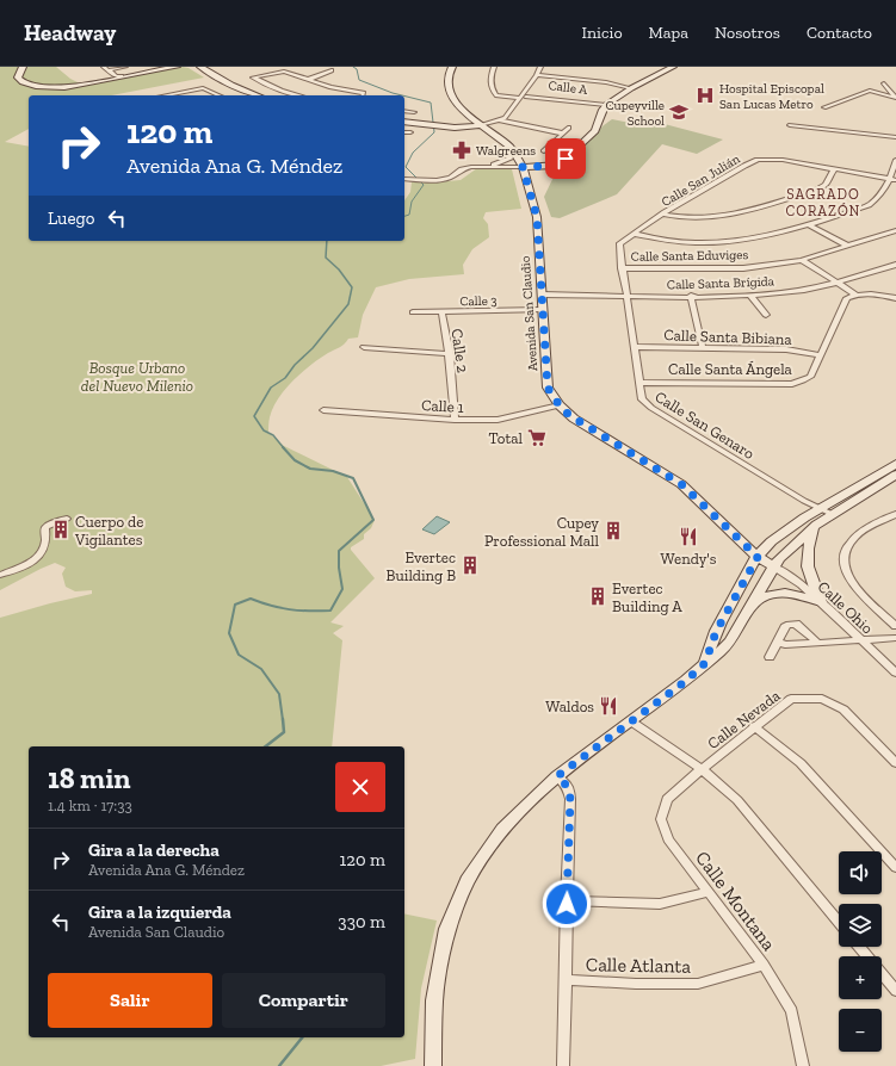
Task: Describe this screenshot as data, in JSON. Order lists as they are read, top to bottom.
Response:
{
  "streets": {
    "street": [
      "Calle A",
      "Calle San Julián",
      "Calle Santa Eduviges",
      "Calle Santa Brígida",
      "Calle 3",
      "Avenida San Claudio",
      "Calle Santa Bibiana",
      "Calle 2",
      "Calle Santa Ángela",
      "Calle 1",
      "Calle San Genaro",
      "Calle Ohio",
      "Calle Nevada",
      "Calle Montana",
      "Calle Atlanta"
    ]
  },
  "crossings": [
    ["Calle San Julián", "Calle San Genaro"],
    ["Calle Santa Eduviges", "Calle San Genaro"],
    ["Calle Santa Brígida", "Avenida San Claudio"],
    ["Calle Santa Brígida", "Calle San Genaro"],
    ["Calle 3", "Avenida San Claudio"],
    ["Calle 3", "Calle 2"],
    ["Avenida San Claudio", "Calle 1"],
    ["Avenida San Claudio", "Calle Ohio"],
    ["Calle Santa Bibiana", "Calle Santa Ángela"],
    ["Calle Santa Bibiana", "Calle San Genaro"],
    ["Calle 2", "Calle 1"],
    ["Calle Santa Ángela", "Calle San Genaro"],
    ["Calle Nevada", "Calle Montana"],
    ["Calle Montana", "Calle Atlanta"]
  ],
  "districts": ["SAGRADO CORAZÓN"],
  "parks": ["Bosque Urbano del Nuevo Milenio"],
  "places": {
    "hospital": ["Hospital Episcopal San Lucas Metro"],
    "school or university": ["Cupeyville School"],
    "pharmacy": ["Walgreens"],
    "supermarket": ["Total"],
    "building": [
      "Cuerpo de Vigilantes",
      "Cupey Professional Mall",
      "Evertec Building B",
      "Evertec Building A"
    ],
    "restaurant": ["Wendy's", "Waldos"]
  },
  "page": {
    "header": "Headway",
    "nav": [
      "Inicio",
      "Mapa",
      "Nosotros",
      "Contacto"
    ],
    "turn": ["120 m", "Avenida Ana G. Méndez"],
    "then": "Luego",
    "heading": ["18 min", "1.4 km · 17:33"],
    "list": [
      {
        "name": "Gira a la derecha",
        "note": "Avenida Ana G. Méndez",
        "value": "120 m"
      },
      {
        "name": "Gira a la izquierda",
        "note": "Avenida San Claudio",
        "value": "330 m"
      }
    ],
    "map_buttons": ["+", "−"],
    "buttons": ["Salir", "Compartir"]
  }
}
